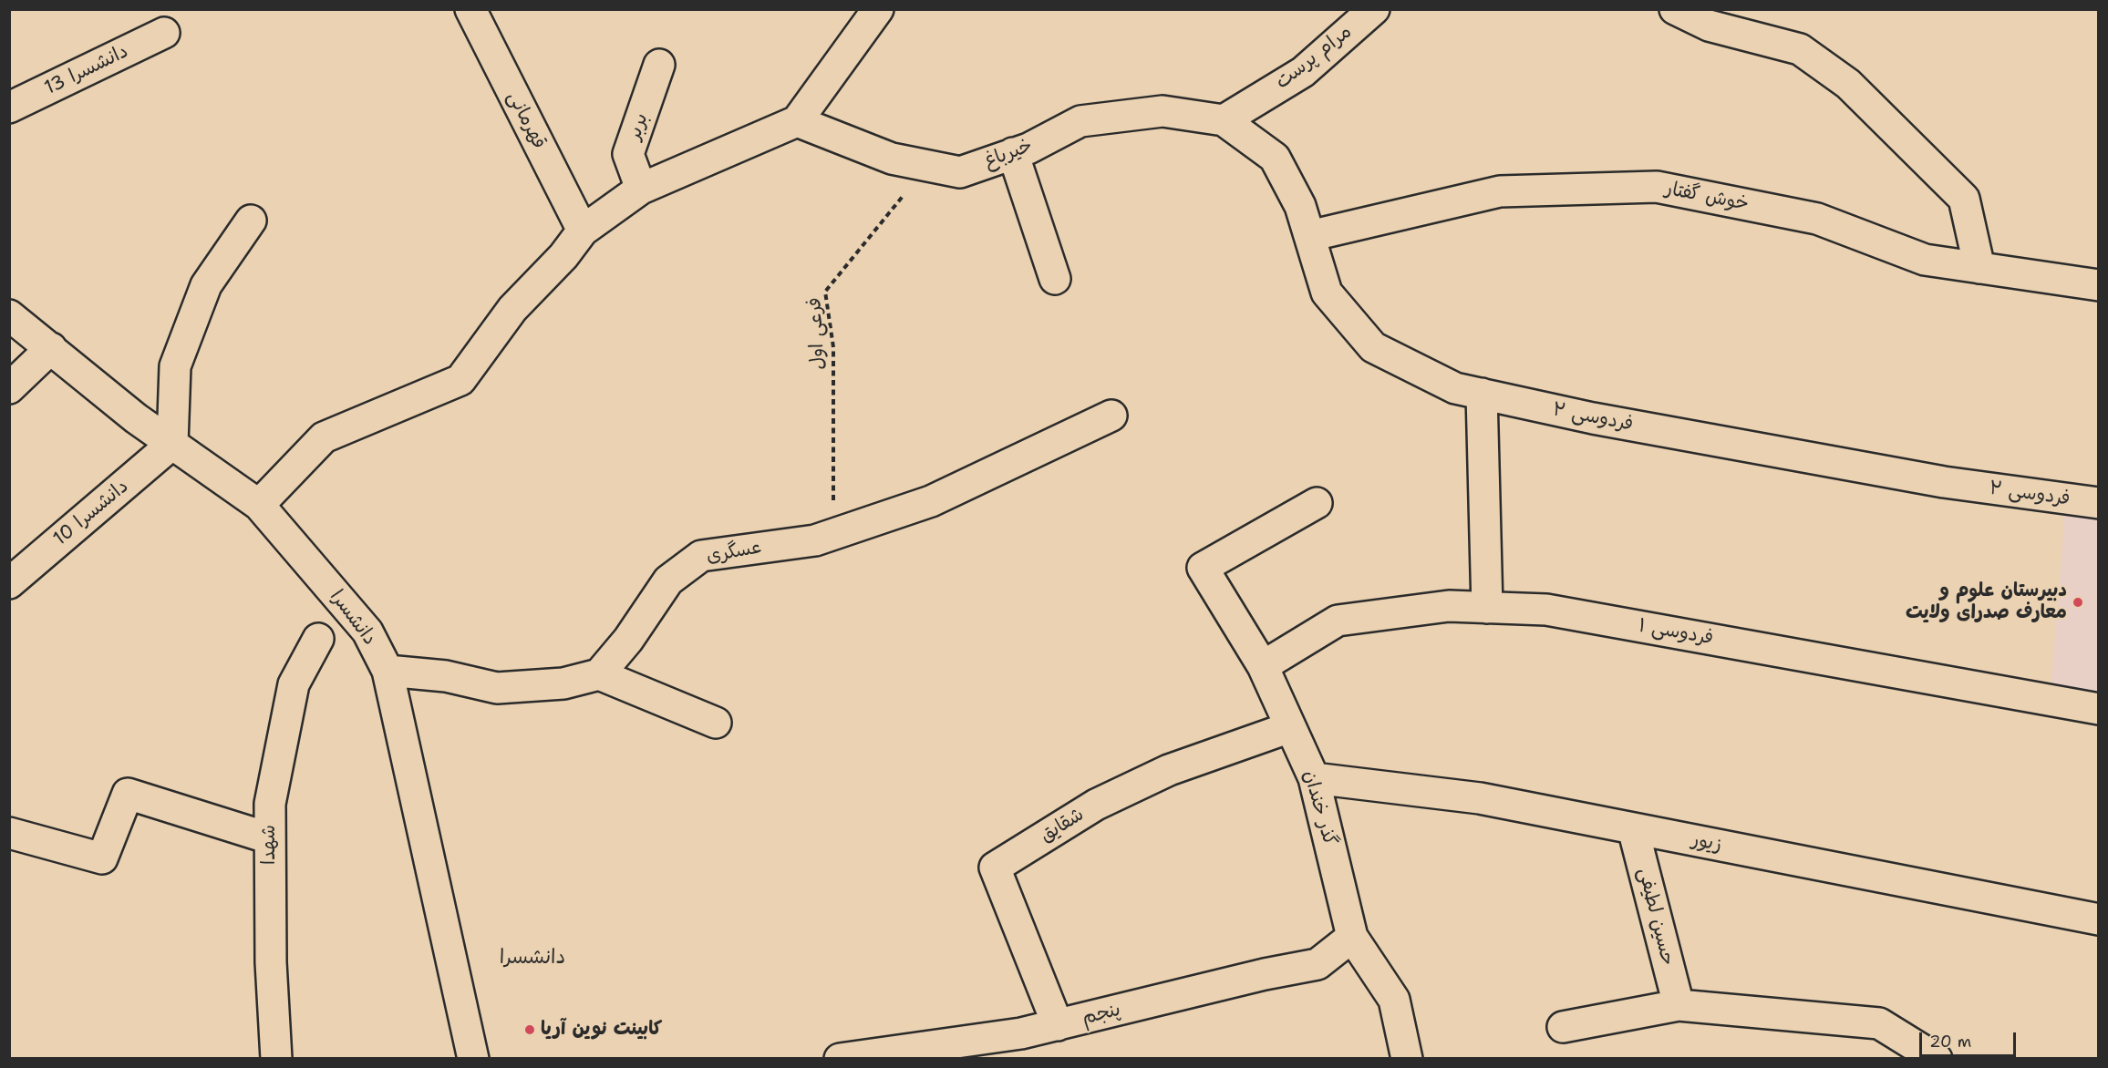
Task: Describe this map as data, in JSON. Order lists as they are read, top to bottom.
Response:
{
  "streets": {
    "street": [
      "مرام پرست",
      "دانشسرا 13",
      "قهرمانی",
      "بربر",
      "خیرباغ",
      "خوش گفتار",
      "فردوسی ۲",
      "دانشسرا 10",
      "عسگری",
      "دانشسرا",
      "فردوسی ۱",
      "گذر خندان",
      "شقایق",
      "زیور",
      "شهدا",
      "حسین لطیفی",
      "پنجم"
    ],
    "path": ["فرعی اول"]
  },
  "crossings": [
    ["مرام پرست", "خیرباغ"],
    ["مرام پرست", "فردوسی ۲"],
    ["خیرباغ", "فرعی اول"],
    ["خیرباغ", "فردوسی ۲"],
    ["خوش گفتار", "فردوسی ۲"],
    ["فرعی اول", "عسگری"],
    ["دانشسرا 10", "دانشسرا"],
    ["فردوسی ۱", "گذر خندان"],
    ["گذر خندان", "شقایق"],
    ["گذر خندان", "زیور"],
    ["گذر خندان", "پنجم"],
    ["شقایق", "پنجم"],
    ["زیور", "حسین لطیفی"]
  ],
  "districts": ["دانشسرا"],
  "places": ["دبیرستان علوم و معارف صدرای ولایت", "کابینت نوین آریا"],
  "scale_bar": "20 m"
}
